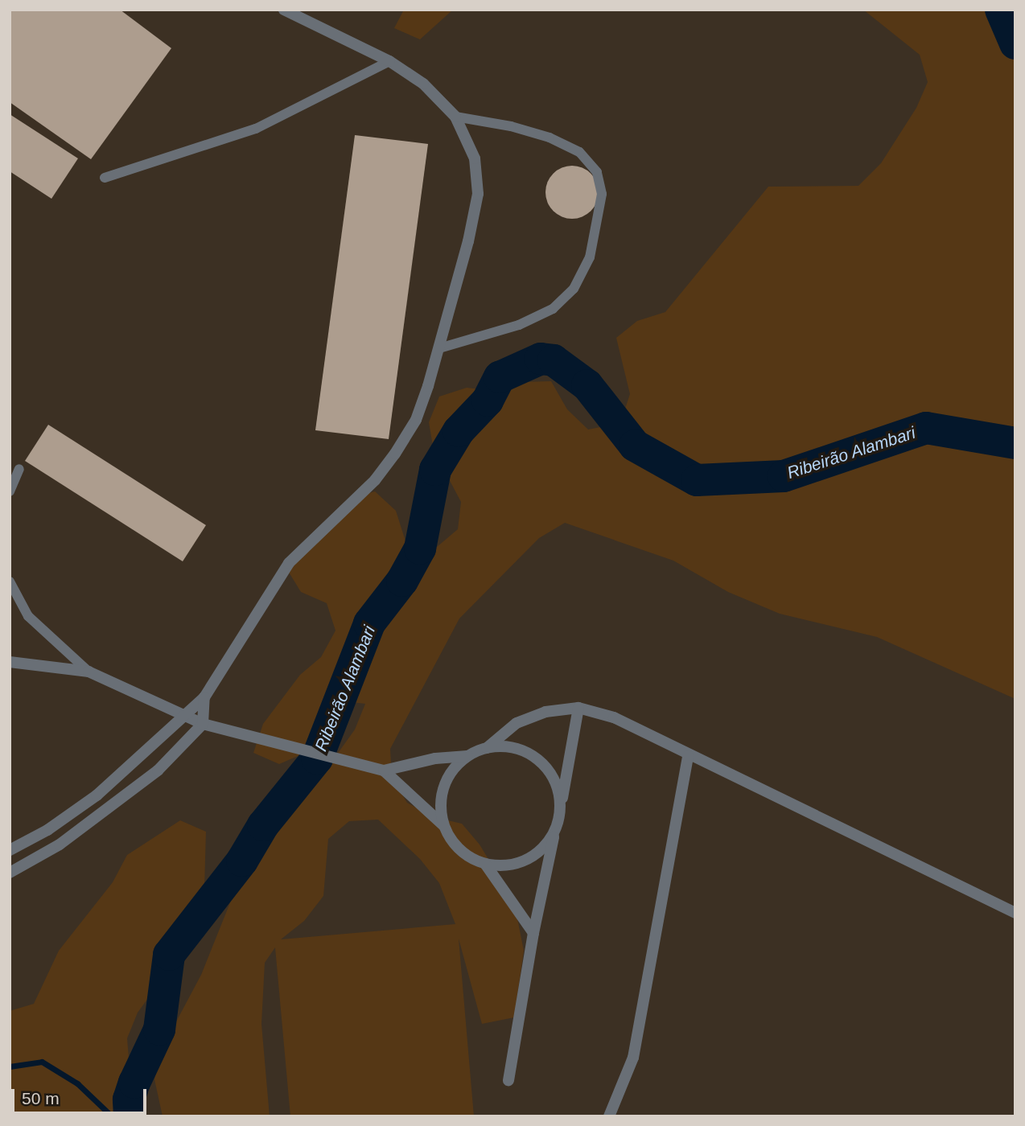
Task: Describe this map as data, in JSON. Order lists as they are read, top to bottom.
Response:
{
  "water": ["Ribeirão Alambari"],
  "scale_bar": "50 m"
}
